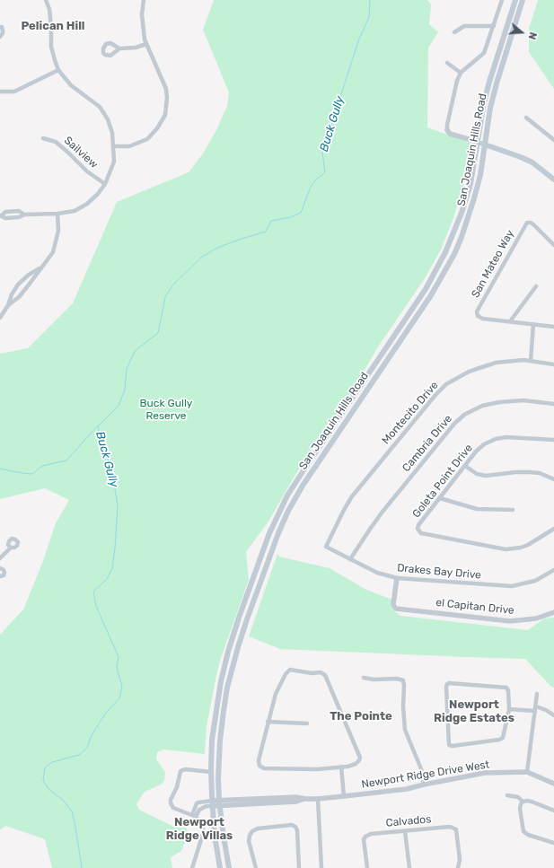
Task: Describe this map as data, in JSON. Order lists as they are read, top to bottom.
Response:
{
  "streets": {
    "main road": ["San Joaquin Hills Road"],
    "street": [
      "Sailview",
      "San Mateo Way",
      "Montecito Drive",
      "Cambria Drive",
      "Goleta Point Drive",
      "Drakes Bay Drive",
      "el Capitan Drive",
      "Newport Ridge Drive West",
      "Calvados"
    ]
  },
  "crossings": [
    ["San Joaquin Hills Road", "Newport Ridge Drive West"],
    ["Montecito Drive", "Drakes Bay Drive"],
    ["Cambria Drive", "Drakes Bay Drive"],
    ["Drakes Bay Drive", "el Capitan Drive"]
  ],
  "districts": [
    "Pelican Hill",
    "Newport Ridge Estates",
    "The Pointe",
    "Newport Ridge Villas"
  ],
  "water": ["Buck Gully"],
  "parks": ["Buck Gully Reserve"],
  "north": "right"
}
